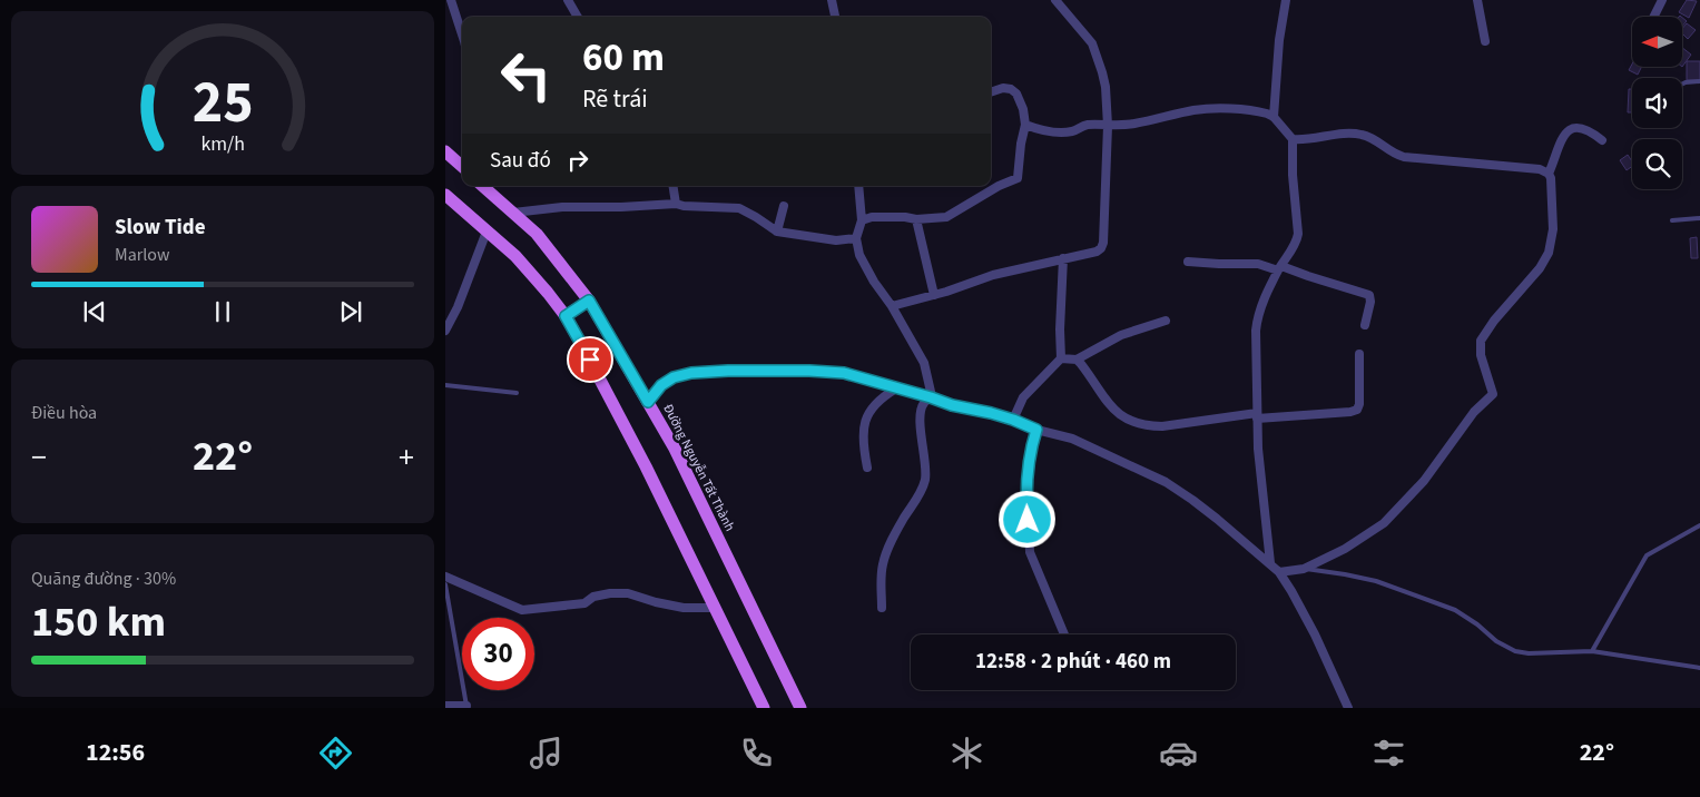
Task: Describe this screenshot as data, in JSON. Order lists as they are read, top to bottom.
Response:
{
  "streets": {
    "main road": ["Đường Nguyễn Tất Thành"]
  },
  "north": "left",
  "page": {
    "turn": ["60 m", "Rẽ trái"],
    "then": "Sau đó",
    "song": ["Slow Tide", "Marlow"],
    "tile": [
      "Điều hòa",
      ["Quãng đường · 30%", "150 km"]
    ],
    "heat": ["−", "22°", "+"],
    "limit": "30",
    "trip": "12:58 · 2 phút · 460 m",
    "tabs": ["12:56", "22°"],
    "gauge": ["25", "km/h"]
  }
}
